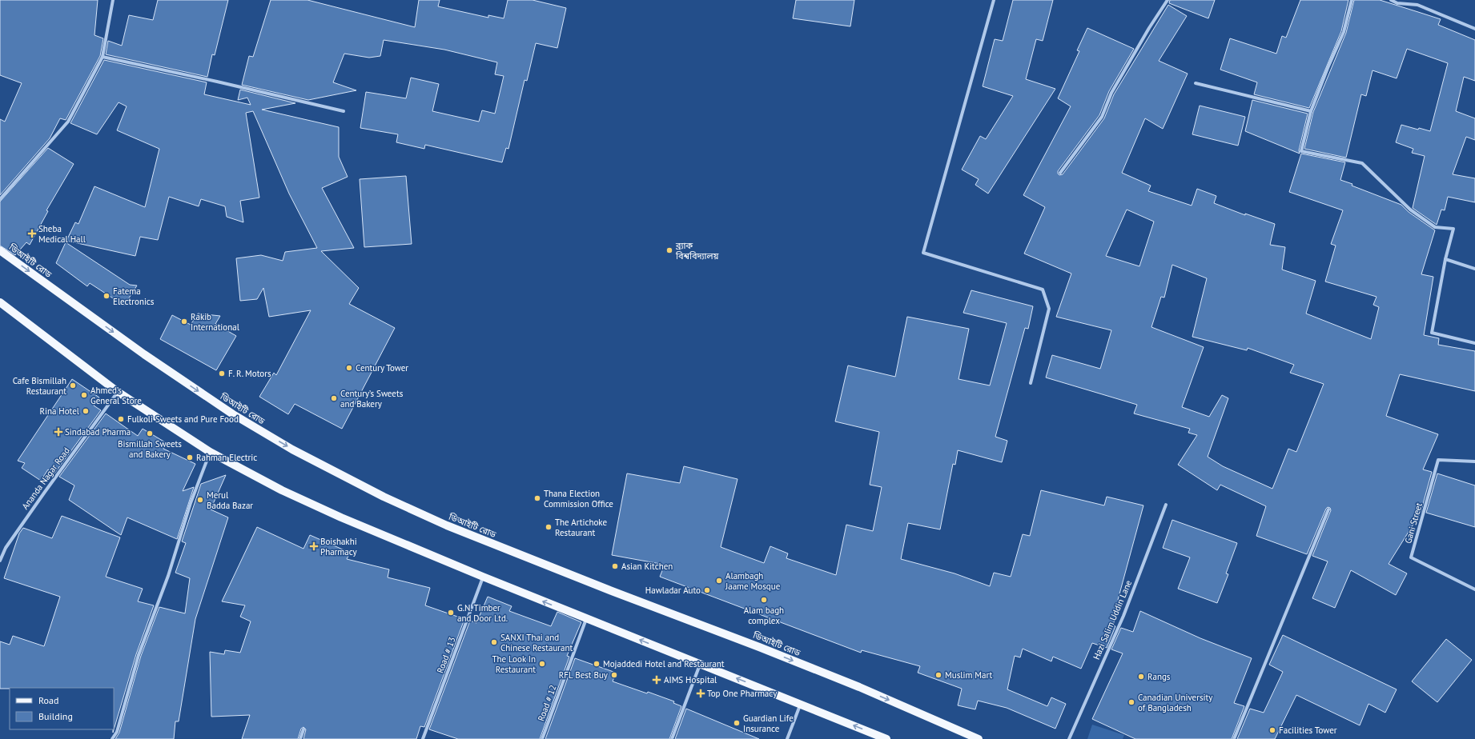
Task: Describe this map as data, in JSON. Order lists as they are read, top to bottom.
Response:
{
  "streets": {
    "main road": ["ডিআইটি রোড"],
    "street": [
      "Ananda Nagar Road",
      "Gani Street",
      "Hazi Salim Uddin Lane",
      "Road # 13",
      "Road # 12"
    ]
  },
  "places": {
    "health": [
      "Sheba Medical Hall",
      "Sindabad Pharma",
      "Boishakhi Pharmacy",
      "AIMS Hospital",
      "Top One Pharmacy"
    ],
    "other": [
      "ব্র্যাক বিশ্ববিদ্যালয়",
      "Fatema Electronics",
      "Rakib International",
      "Century Tower",
      "F. R. Motors",
      "Cafe Bismillah Restaurant",
      "Ahmed’s General Store",
      "Century’s Sweets and Bakery",
      "Rina Hotel",
      "Fulkoli Sweets and Pure Food",
      "Bismillah Sweets and Bakery",
      "Rahman Electric",
      "Thana Election Commission Office",
      "Merul Badda Bazar",
      "The Artichoke Restaurant",
      "Asian Kitchen",
      "Alambagh Jaame Mosque",
      "Hawladar Auto",
      "Alam bagh complex",
      "G.N. Timber and Door Ltd.",
      "SANXI Thai and Chinese Restaurant",
      "The Look In Restaurant",
      "Mojaddedi Hotel and Restaurant",
      "RFL Best Buy",
      "Muslim Mart",
      "Rangs",
      "Canadian University of Bangladesh",
      "Guardian Life Insurance",
      "Facilities Tower"
    ]
  },
  "legend": ["Road", "Building"]
}
